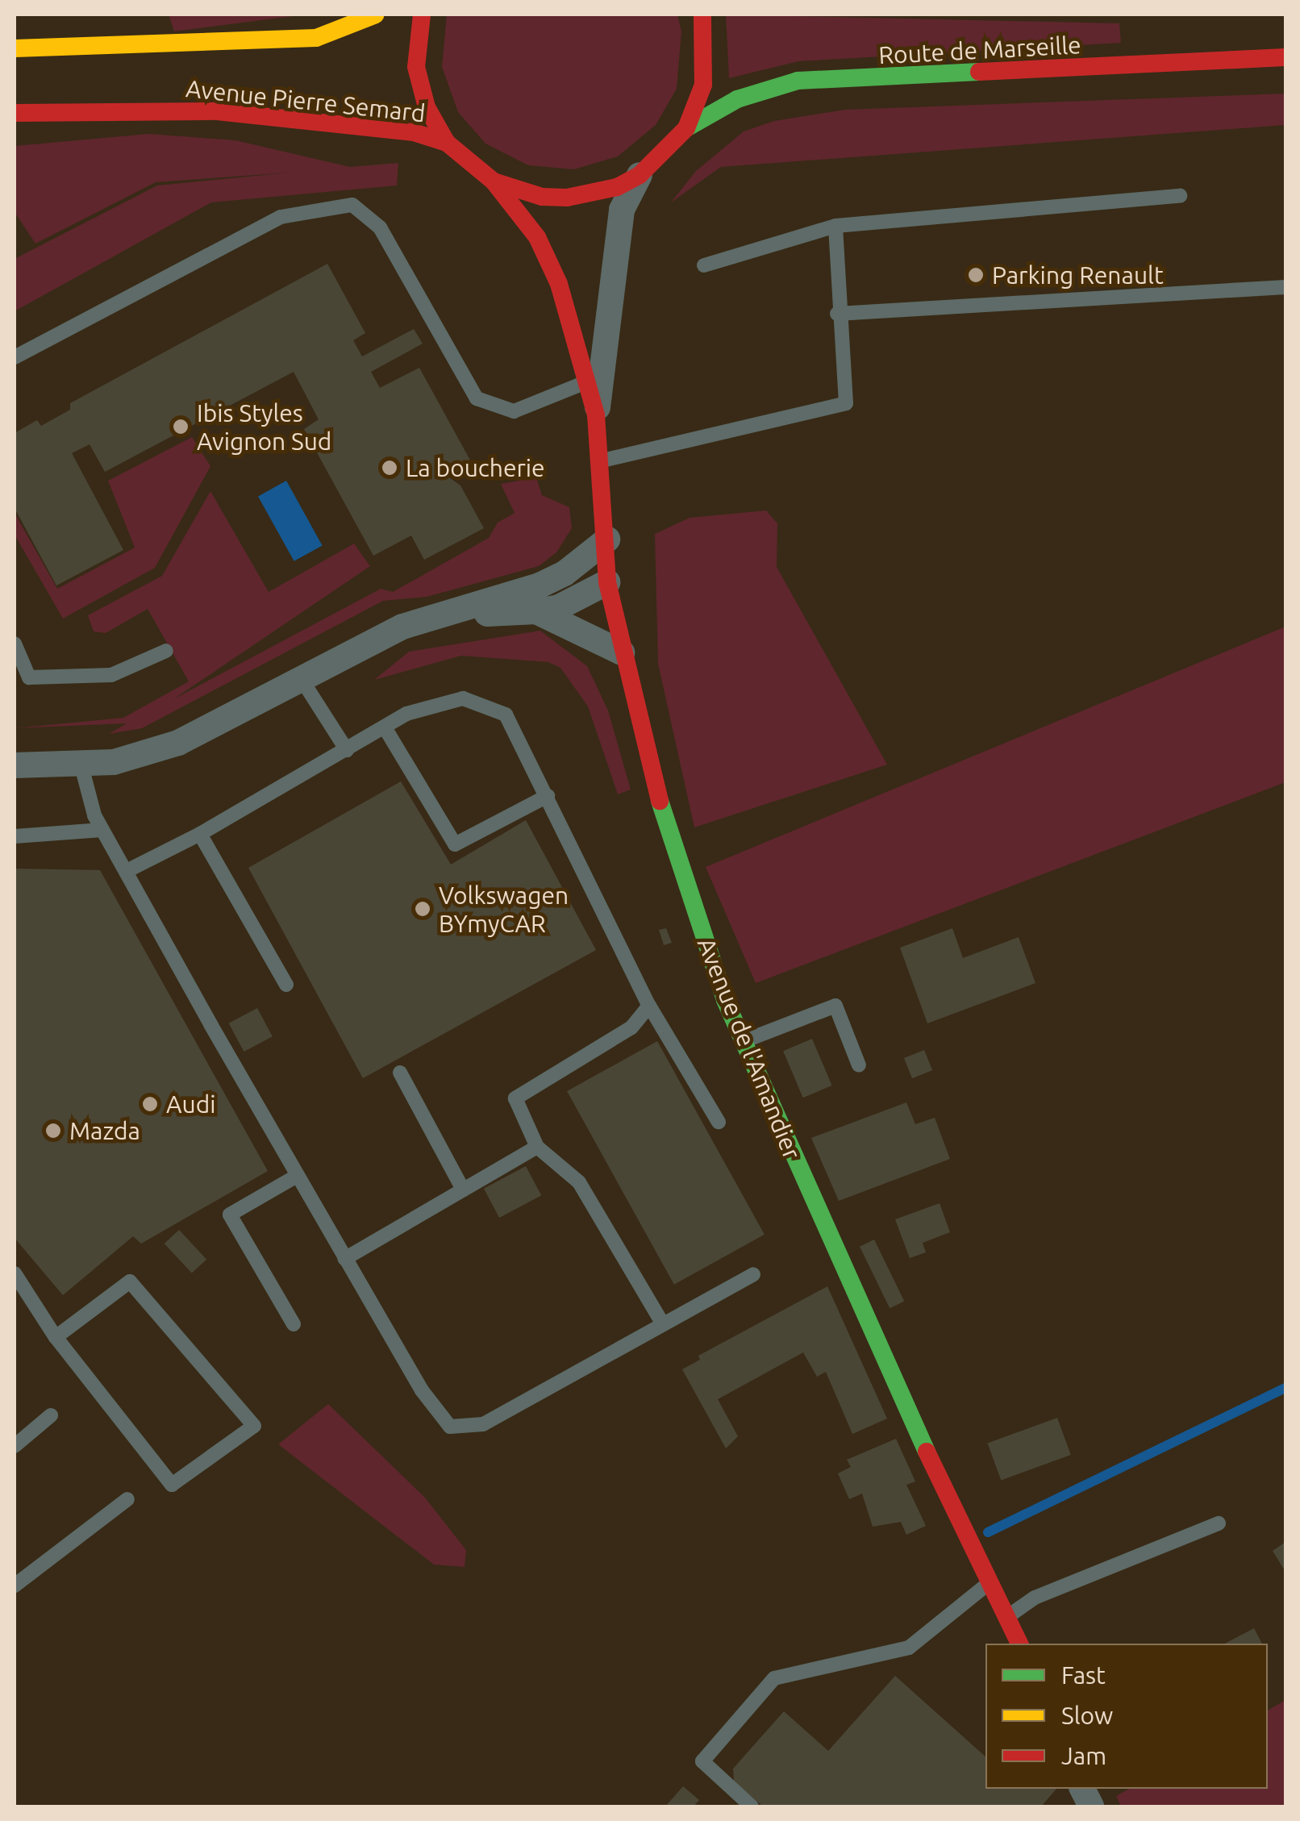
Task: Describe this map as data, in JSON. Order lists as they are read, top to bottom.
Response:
{
  "streets": {
    "main road": ["Route de Marseille", "Avenue Pierre Semard", "Avenue de l'Amandier"]
  },
  "places": [
    "Parking Renault",
    "Ibis Styles Avignon Sud",
    "La boucherie",
    "Volkswagen BYmyCAR",
    "Audi",
    "Mazda"
  ],
  "legend": ["Fast", "Slow", "Jam"]
}
